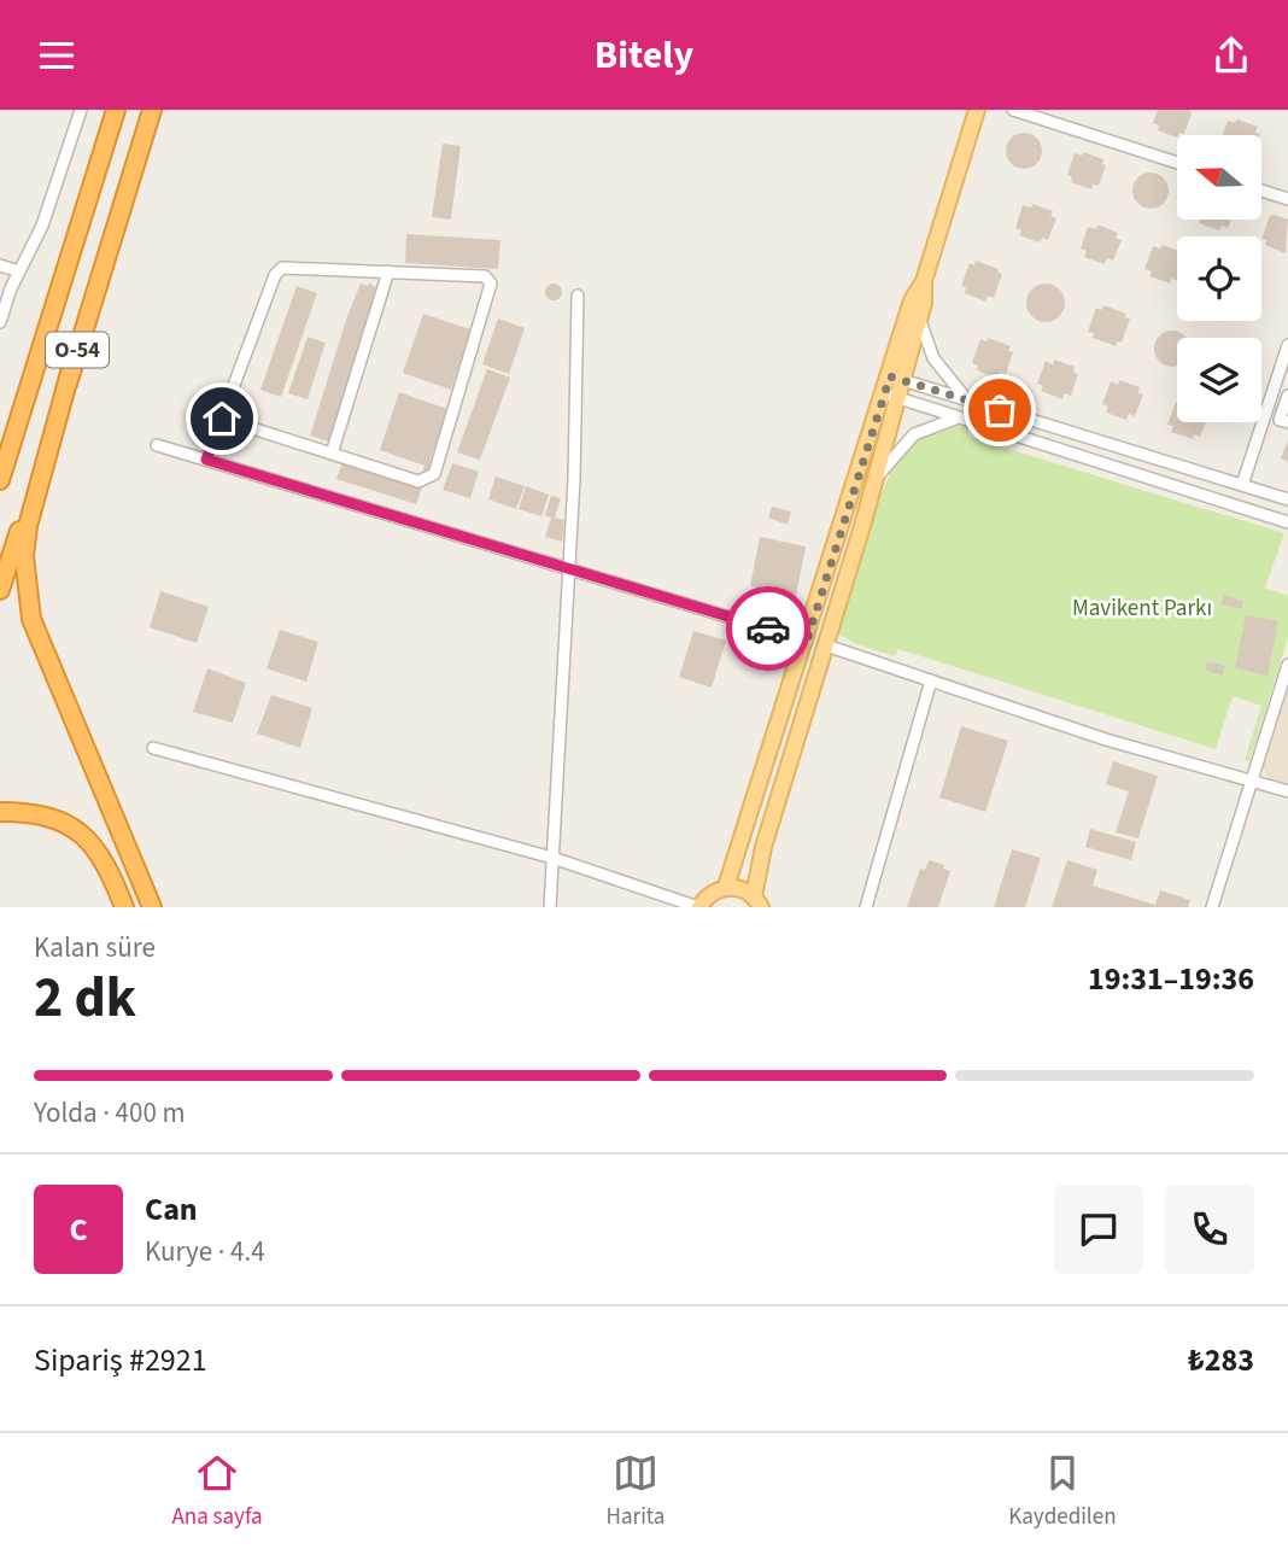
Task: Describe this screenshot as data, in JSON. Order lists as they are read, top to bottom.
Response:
{
  "streets": {
    "highway": ["O-54"]
  },
  "parks": ["Mavikent Parkı"],
  "north": "left",
  "page": {
    "header": "Bitely",
    "heading": ["2 dk", "Kalan süre", "19:31–19:36"],
    "panel": [
      "Can",
      "Kurye · 4.4",
      "Sipariş #2921",
      "₺283"
    ],
    "bar": "Yolda · 400 m",
    "round": "C",
    "tabs": ["Ana sayfa", "Harita", "Kaydedilen"]
  }
}
